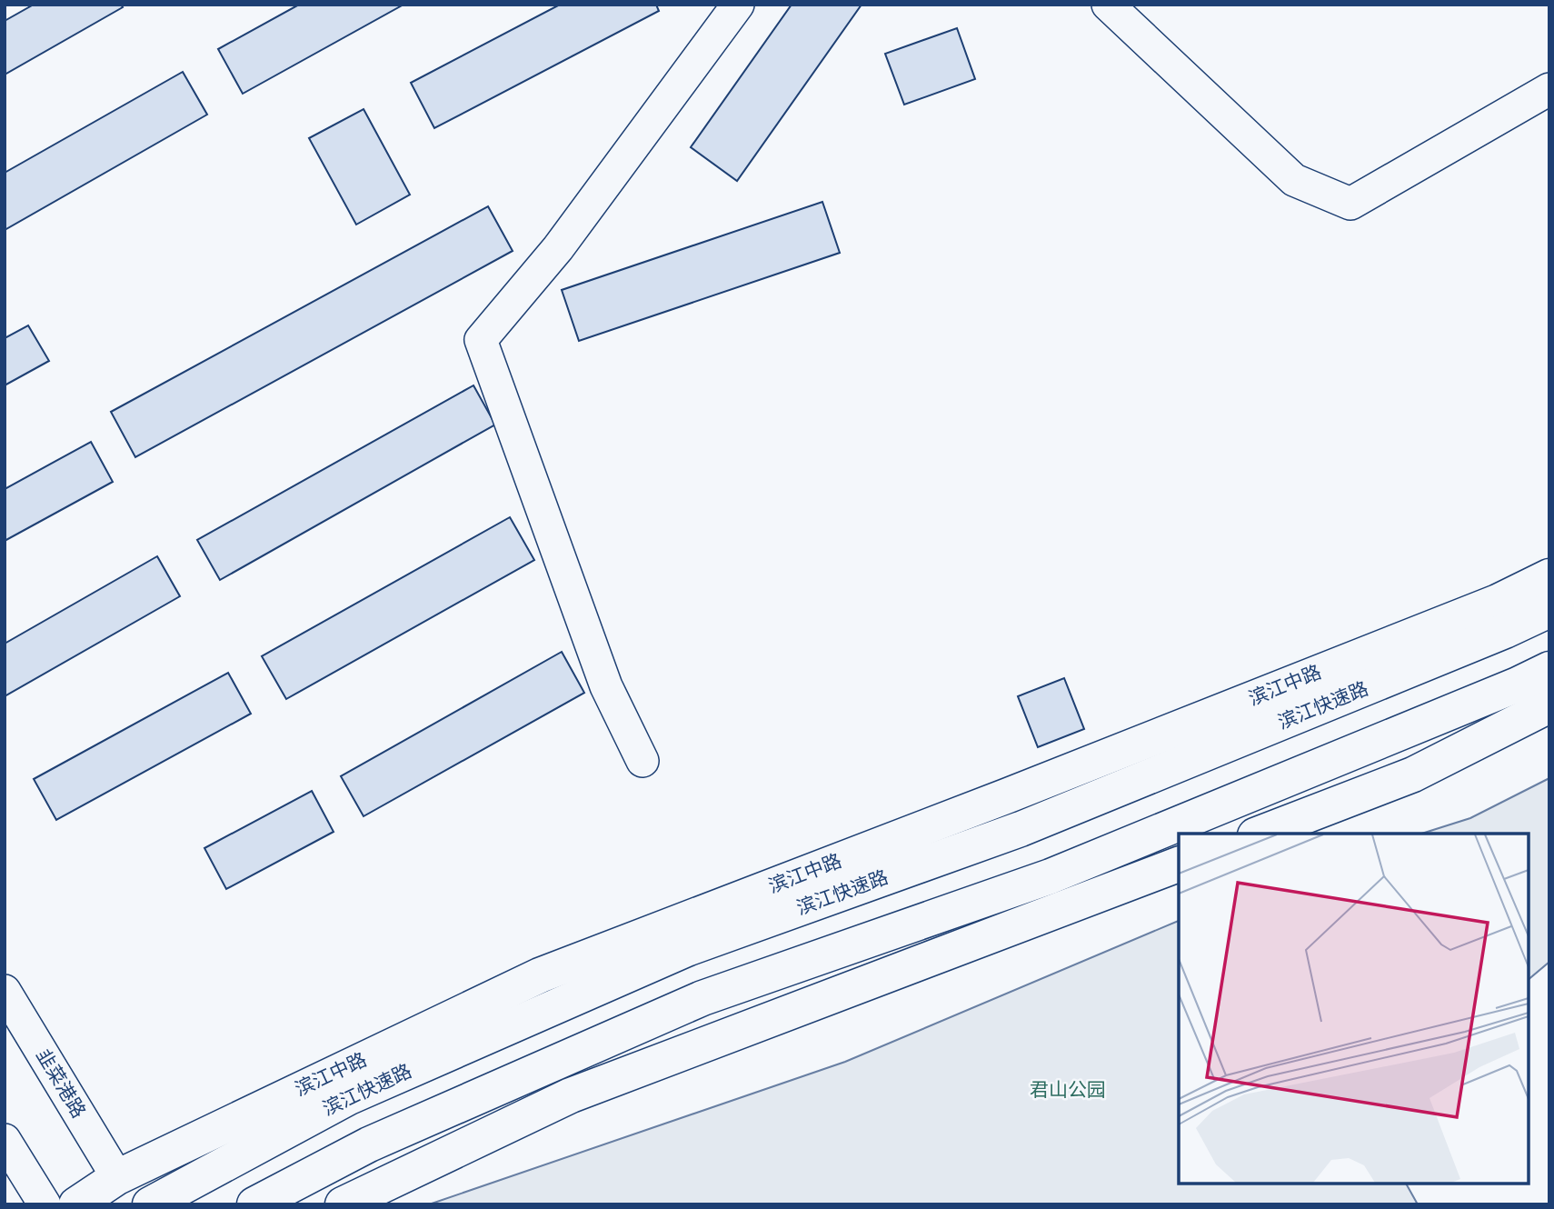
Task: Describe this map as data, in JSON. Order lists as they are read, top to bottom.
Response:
{
  "streets": {
    "main road": ["滨江中路", "滨江快速路"],
    "street": ["韭菜港路"]
  },
  "crossings": [
    ["滨江中路", "韭菜港路"]
  ],
  "parks": ["君山公园"]
}
